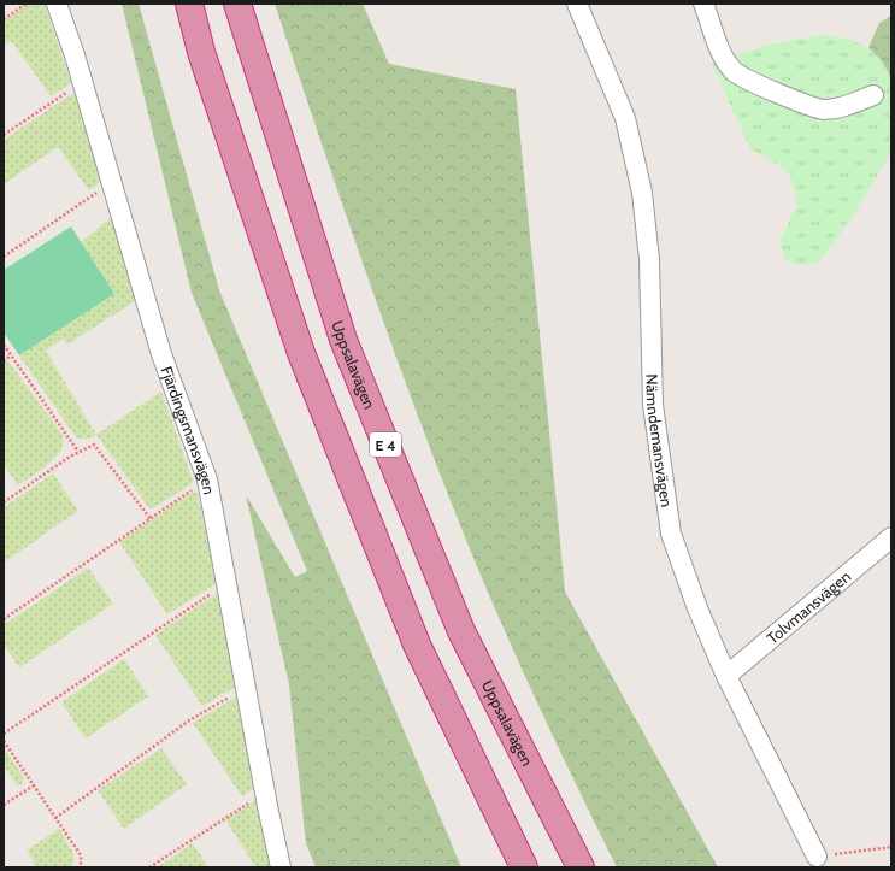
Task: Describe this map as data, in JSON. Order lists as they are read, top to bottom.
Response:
{
  "streets": {
    "highway": ["Uppsalavägen", "E 4"],
    "street": ["Fjärdingsmansvägen", "Nämndemansvägen", "Tolvmansvägen"]
  },
  "crossings": [
    ["Nämndemansvägen", "Tolvmansvägen"]
  ]
}
